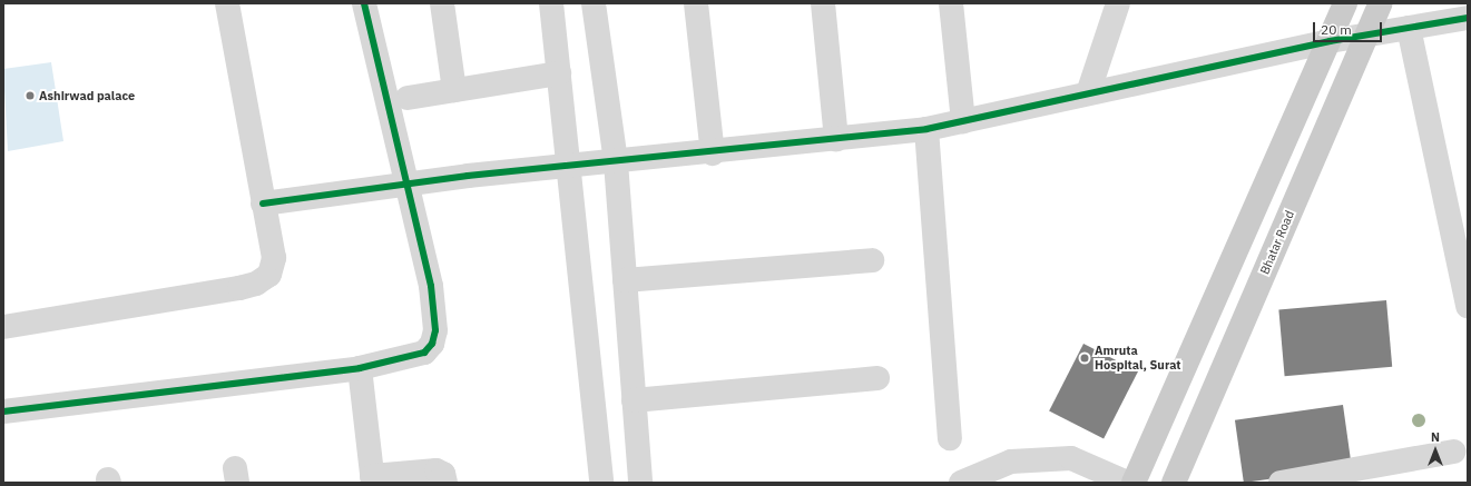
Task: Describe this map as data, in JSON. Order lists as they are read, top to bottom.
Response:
{
  "streets": {
    "main road": ["Bhatar Road"]
  },
  "places": ["Ashirwad palace", "Amruta Hospital, Surat"],
  "scale_bar": "20 m",
  "north": "top"
}
